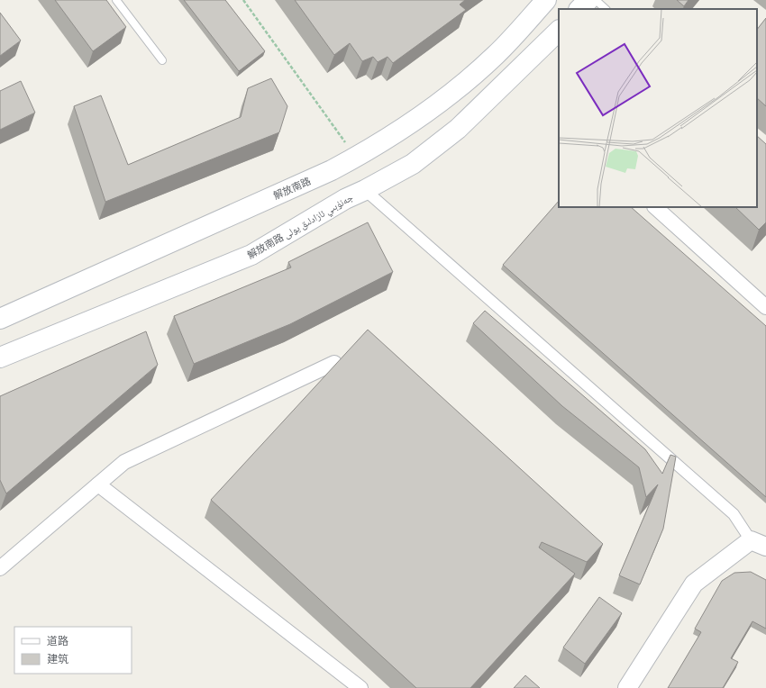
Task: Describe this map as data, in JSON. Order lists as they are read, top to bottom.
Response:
{
  "streets": {
    "main road": ["解放南路", "解放南路 جەنۇبىي ئازادلىق يولى"]
  },
  "legend": ["道路", "建筑"]
}
